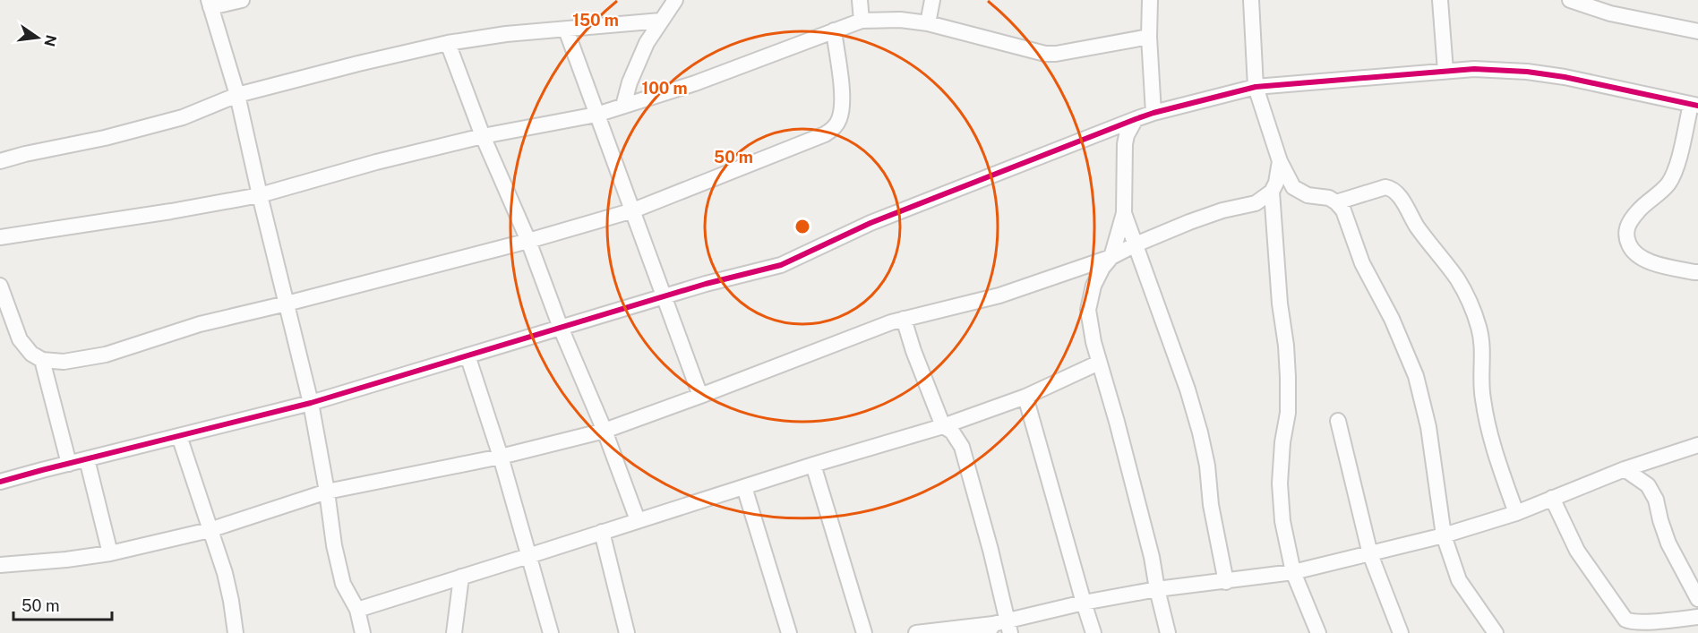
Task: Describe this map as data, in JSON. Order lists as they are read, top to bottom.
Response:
{
  "scale_bar": "50 m",
  "north": "right",
  "rings": ["150 m", "100 m", "50 m"]
}
